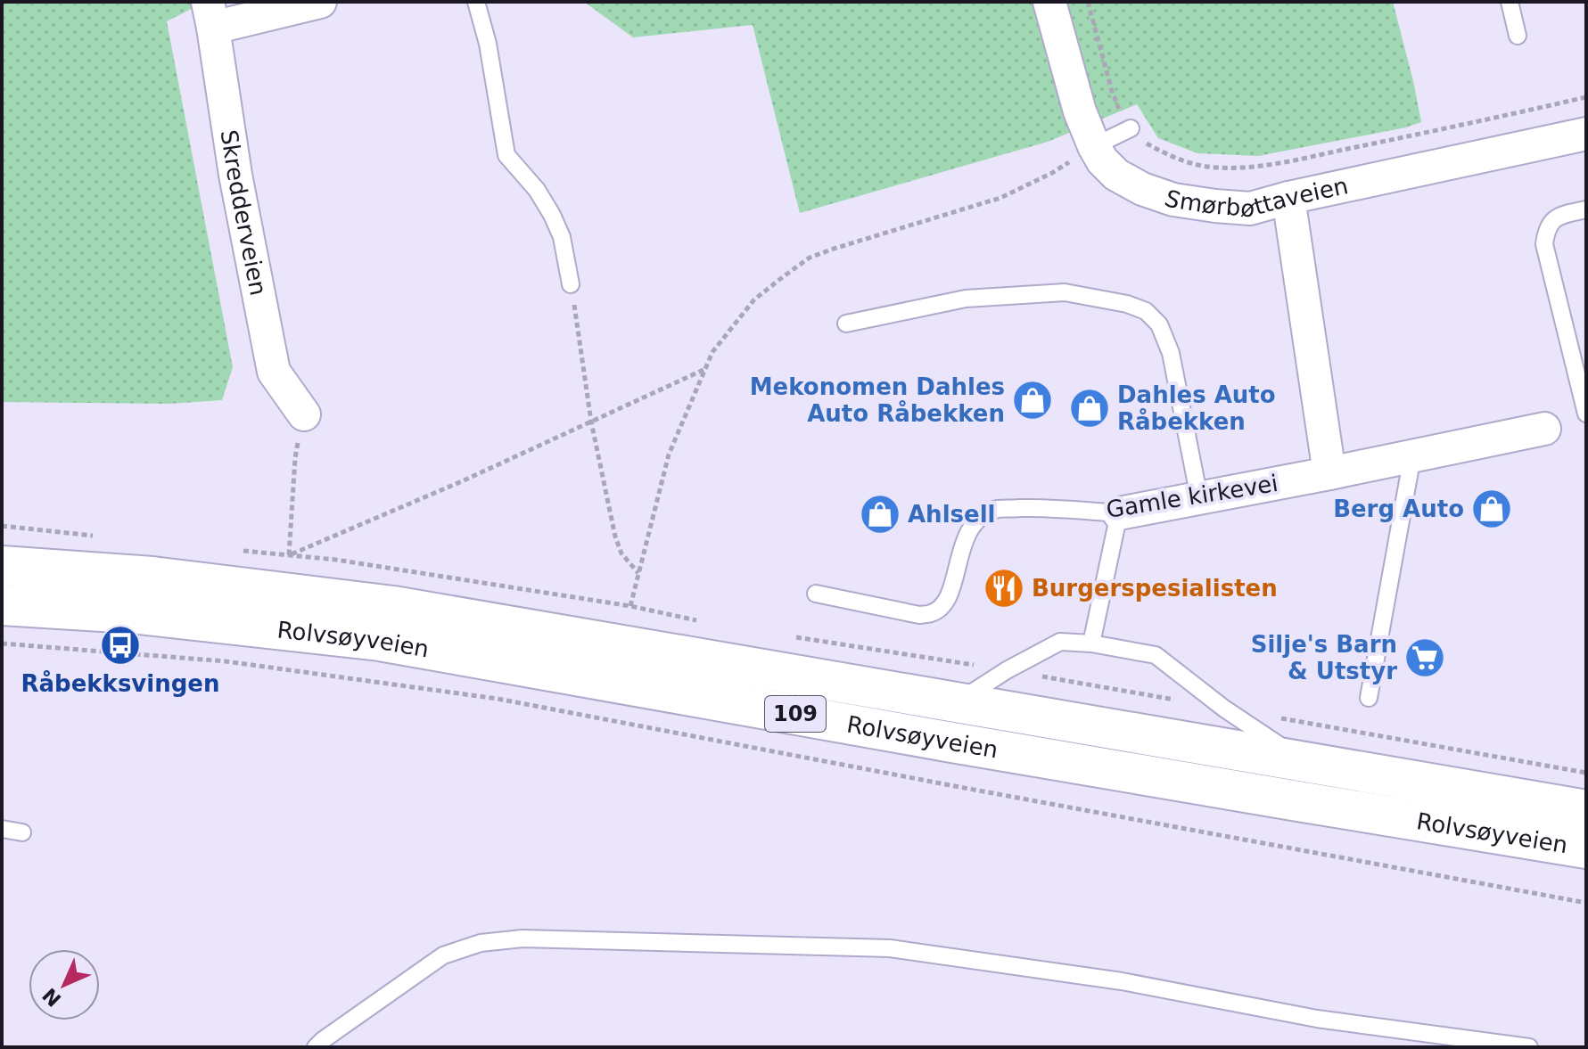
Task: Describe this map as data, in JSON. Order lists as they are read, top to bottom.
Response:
{
  "streets": {
    "main road": ["Rolvsøyveien", "109"],
    "street": ["Smørbøttaveien", "Skredderveien", "Gamle kirkevei"]
  },
  "places": {
    "shop": [
      "Mekonomen Dahles Auto Råbekken",
      "Dahles Auto Råbekken",
      "Berg Auto",
      "Ahlsell"
    ],
    "restaurant": ["Burgerspesialisten"],
    "bus stop": ["Råbekksvingen"],
    "supermarket": ["Silje's Barn & Utstyr"]
  },
  "north": "bottom left"
}
